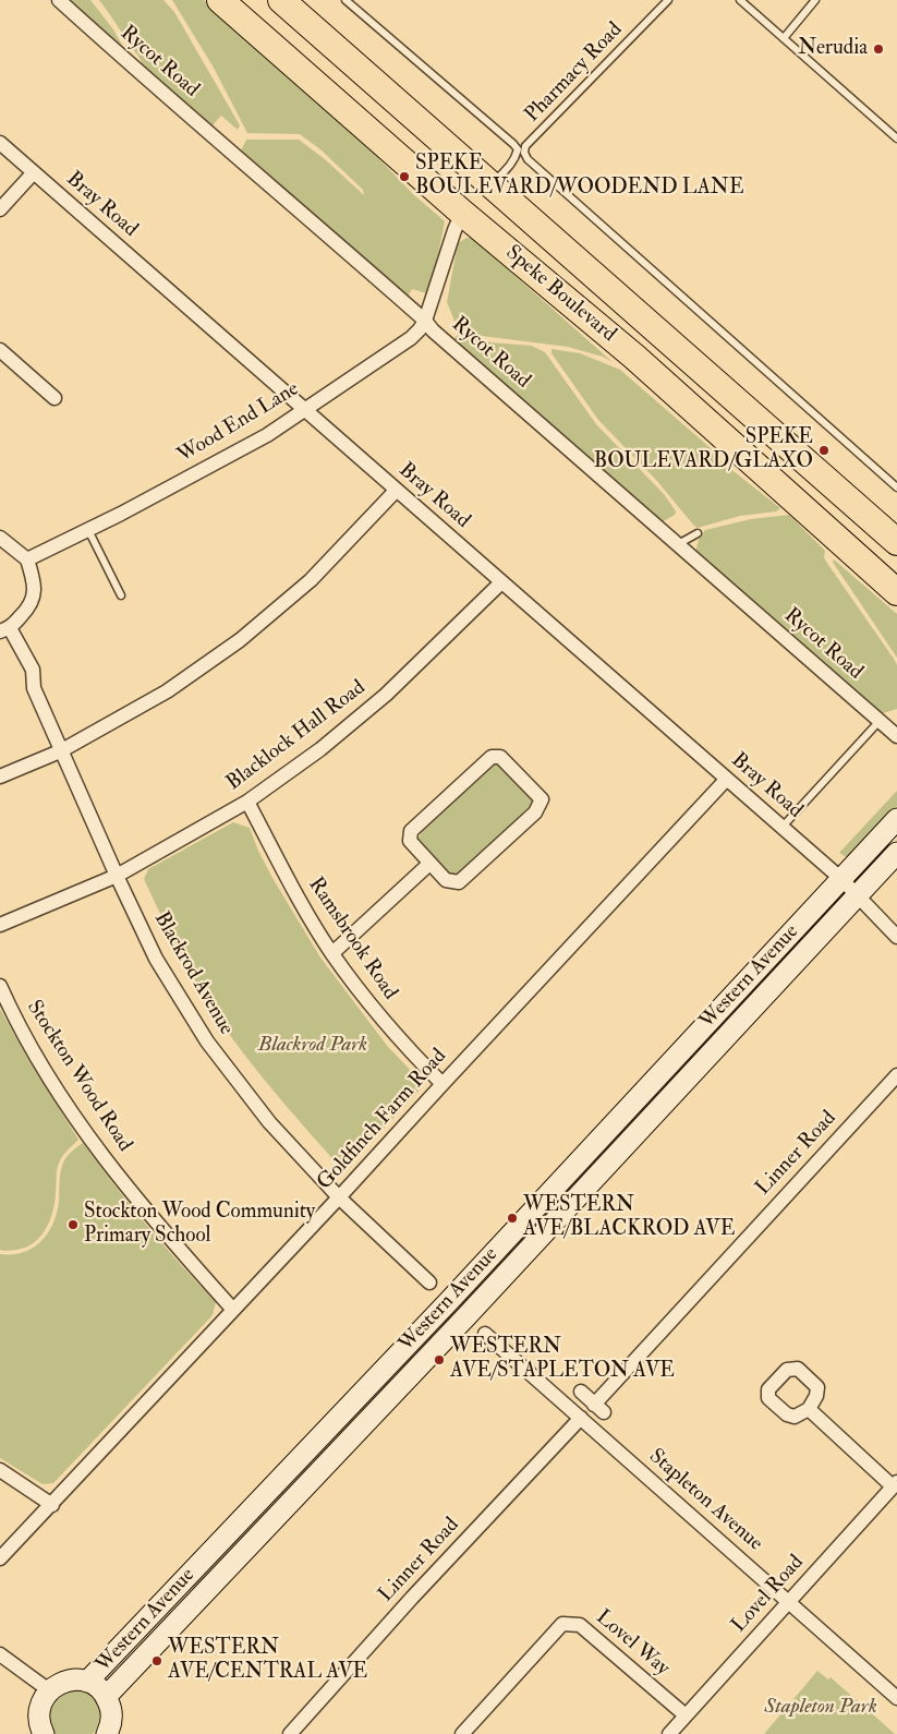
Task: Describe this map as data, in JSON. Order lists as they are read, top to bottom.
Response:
{
  "streets": {
    "highway": ["Speke Boulevard"],
    "street": [
      "Rycot Road",
      "Bray Road",
      "Wood End Lane",
      "Blacklock Hall Road",
      "Ramsbrook Road",
      "Blackrod Avenue",
      "Western Avenue",
      "Stockton Wood Road",
      "Goldfinch Farm Road",
      "Linner Road",
      "Stapleton Avenue",
      "Lovel Road",
      "Lovel Way"
    ],
    "lane": ["Pharmacy Road"]
  },
  "crossings": [
    ["Rycot Road", "Wood End Lane"],
    ["Pharmacy Road", "Speke Boulevard"],
    ["Bray Road", "Wood End Lane"],
    ["Bray Road", "Blacklock Hall Road"],
    ["Bray Road", "Western Avenue"],
    ["Bray Road", "Goldfinch Farm Road"],
    ["Speke Boulevard", "Wood End Lane"],
    ["Blacklock Hall Road", "Ramsbrook Road"],
    ["Blacklock Hall Road", "Blackrod Avenue"],
    ["Ramsbrook Road", "Goldfinch Farm Road"],
    ["Blackrod Avenue", "Goldfinch Farm Road"],
    ["Stockton Wood Road", "Goldfinch Farm Road"],
    ["Linner Road", "Stapleton Avenue"],
    ["Stapleton Avenue", "Lovel Road"],
    ["Lovel Road", "Lovel Way"]
  ],
  "parks": ["Blackrod Park", "Stapleton Park"],
  "places": [
    "Nerudia",
    "SPEKE BOULEVARD/WOODEND LANE",
    "SPEKE BOULEVARD/GLAXO",
    "WESTERN AVE/BLACKROD AVE",
    "Stockton Wood Community Primary School",
    "WESTERN AVE/STAPLETON AVE",
    "WESTERN AVE/CENTRAL AVE"
  ]
}
